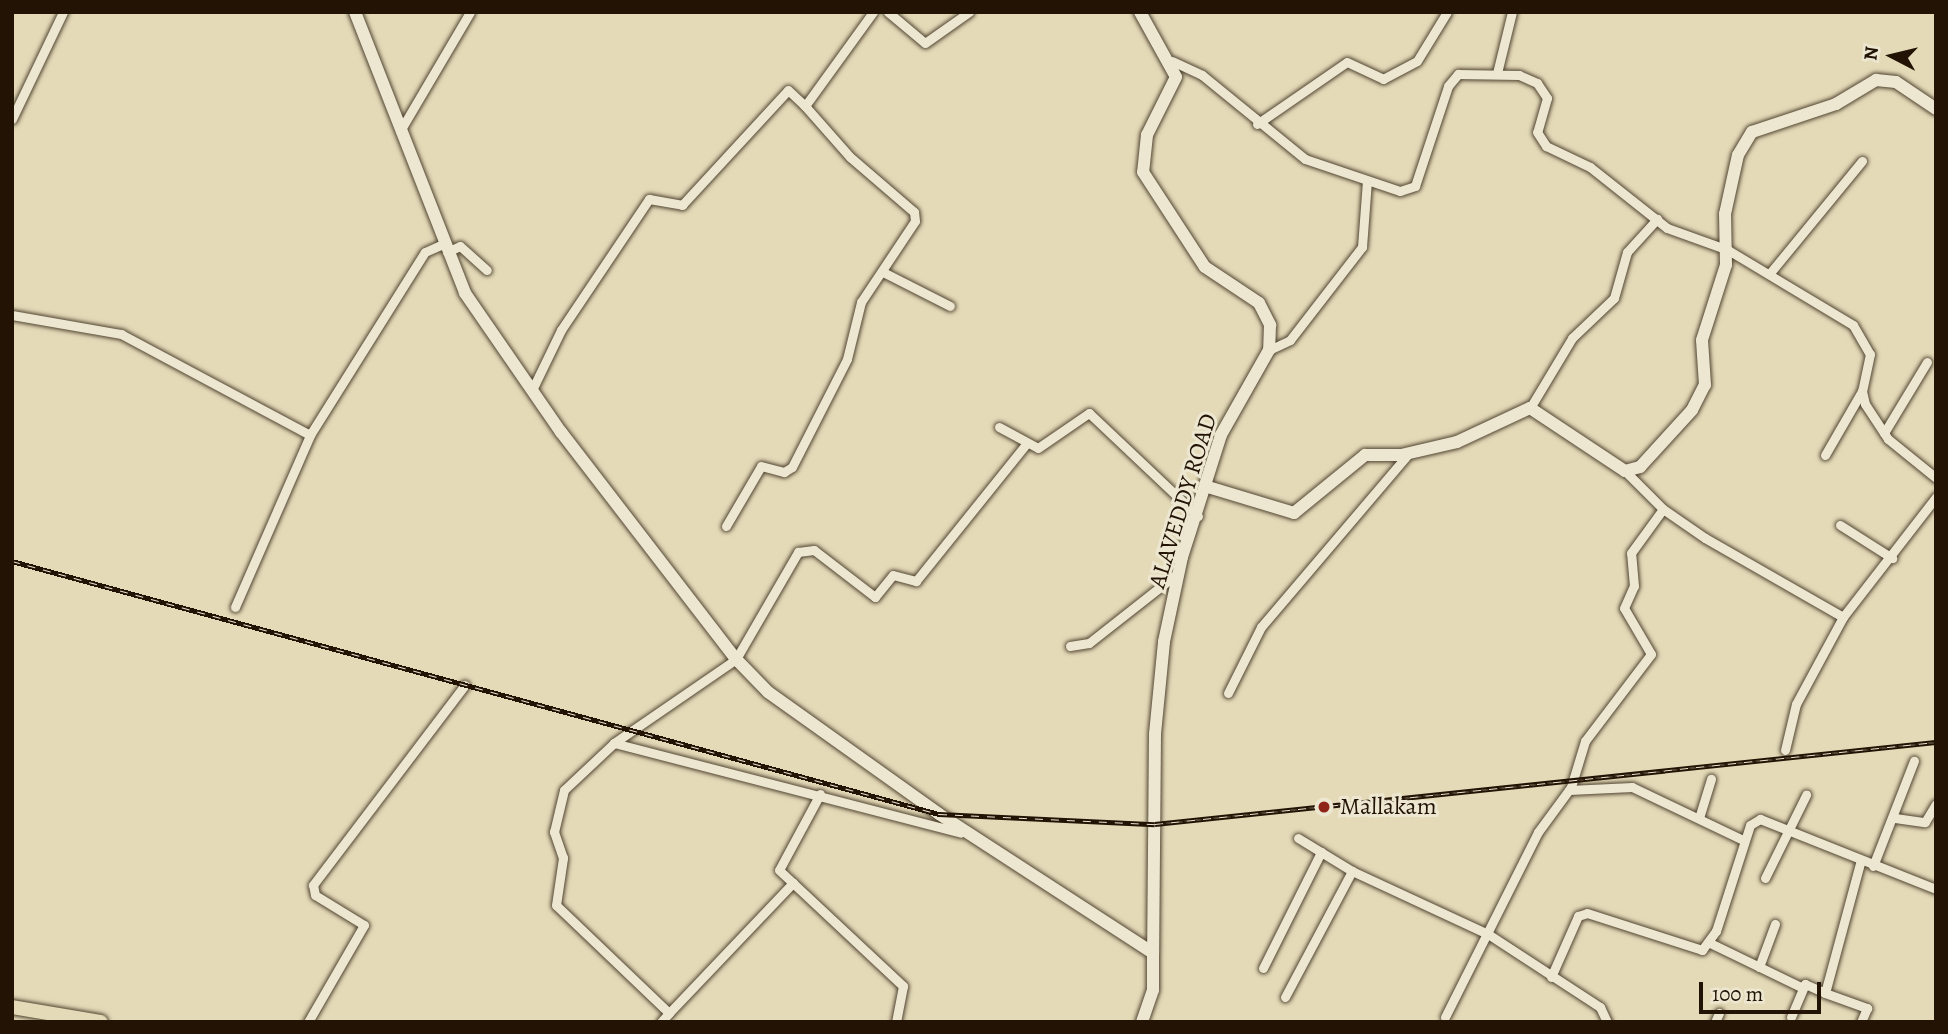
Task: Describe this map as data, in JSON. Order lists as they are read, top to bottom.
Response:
{
  "streets": {
    "street": ["ALAVEDDY ROAD"]
  },
  "places": ["Mallakam"],
  "scale_bar": "100 m",
  "north": "left"
}
